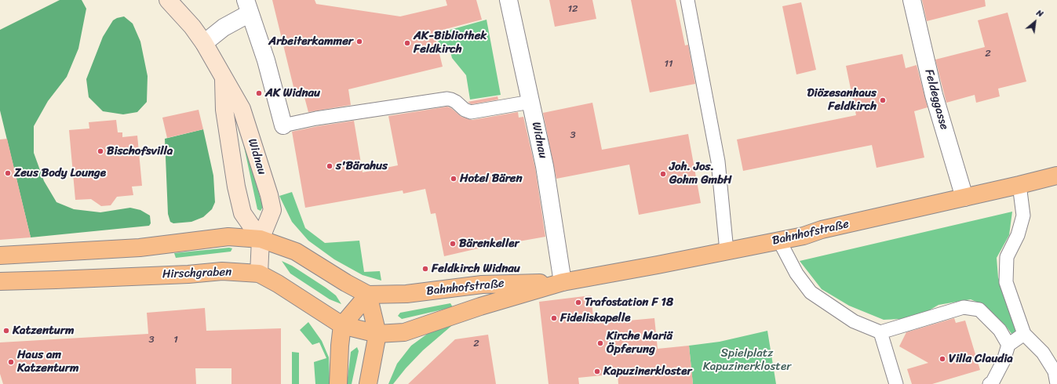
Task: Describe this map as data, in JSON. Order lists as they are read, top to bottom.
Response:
{
  "streets": {
    "main road": ["Widnau", "Bahnhofstraße", "Hirschgraben"],
    "street": ["Feldeggasse"]
  },
  "crossings": [
    ["Feldeggasse", "Bahnhofstraße"],
    ["Widnau", "Bahnhofstraße"],
    ["Widnau", "Hirschgraben"],
    ["Bahnhofstraße", "Hirschgraben"]
  ],
  "parks": ["Spielplatz Kapuzinerkloster"],
  "places": [
    "Arbeiterkammer",
    "AK-Bibliothek Feldkirch",
    "AK Widnau",
    "Diözesanhaus Feldkirch",
    "Bischofsvilla",
    "s'Bärahus",
    "Zeus Body Lounge",
    "Joh. Jos. Gohm GmbH",
    "Hotel Bären",
    "Bärenkeller",
    "Feldkirch Widnau",
    "Trafostation F 18",
    "Fideliskapelle",
    "Katzenturm",
    "Kirche Mariä Öpferung",
    "Villa Claudia",
    "Haus am Katzenturm",
    "Kapuzinerkloster"
  ],
  "house_numbers": [
    "12",
    "2",
    "11",
    "3",
    "3",
    "1",
    "2"
  ],
  "north": "top right"
}
